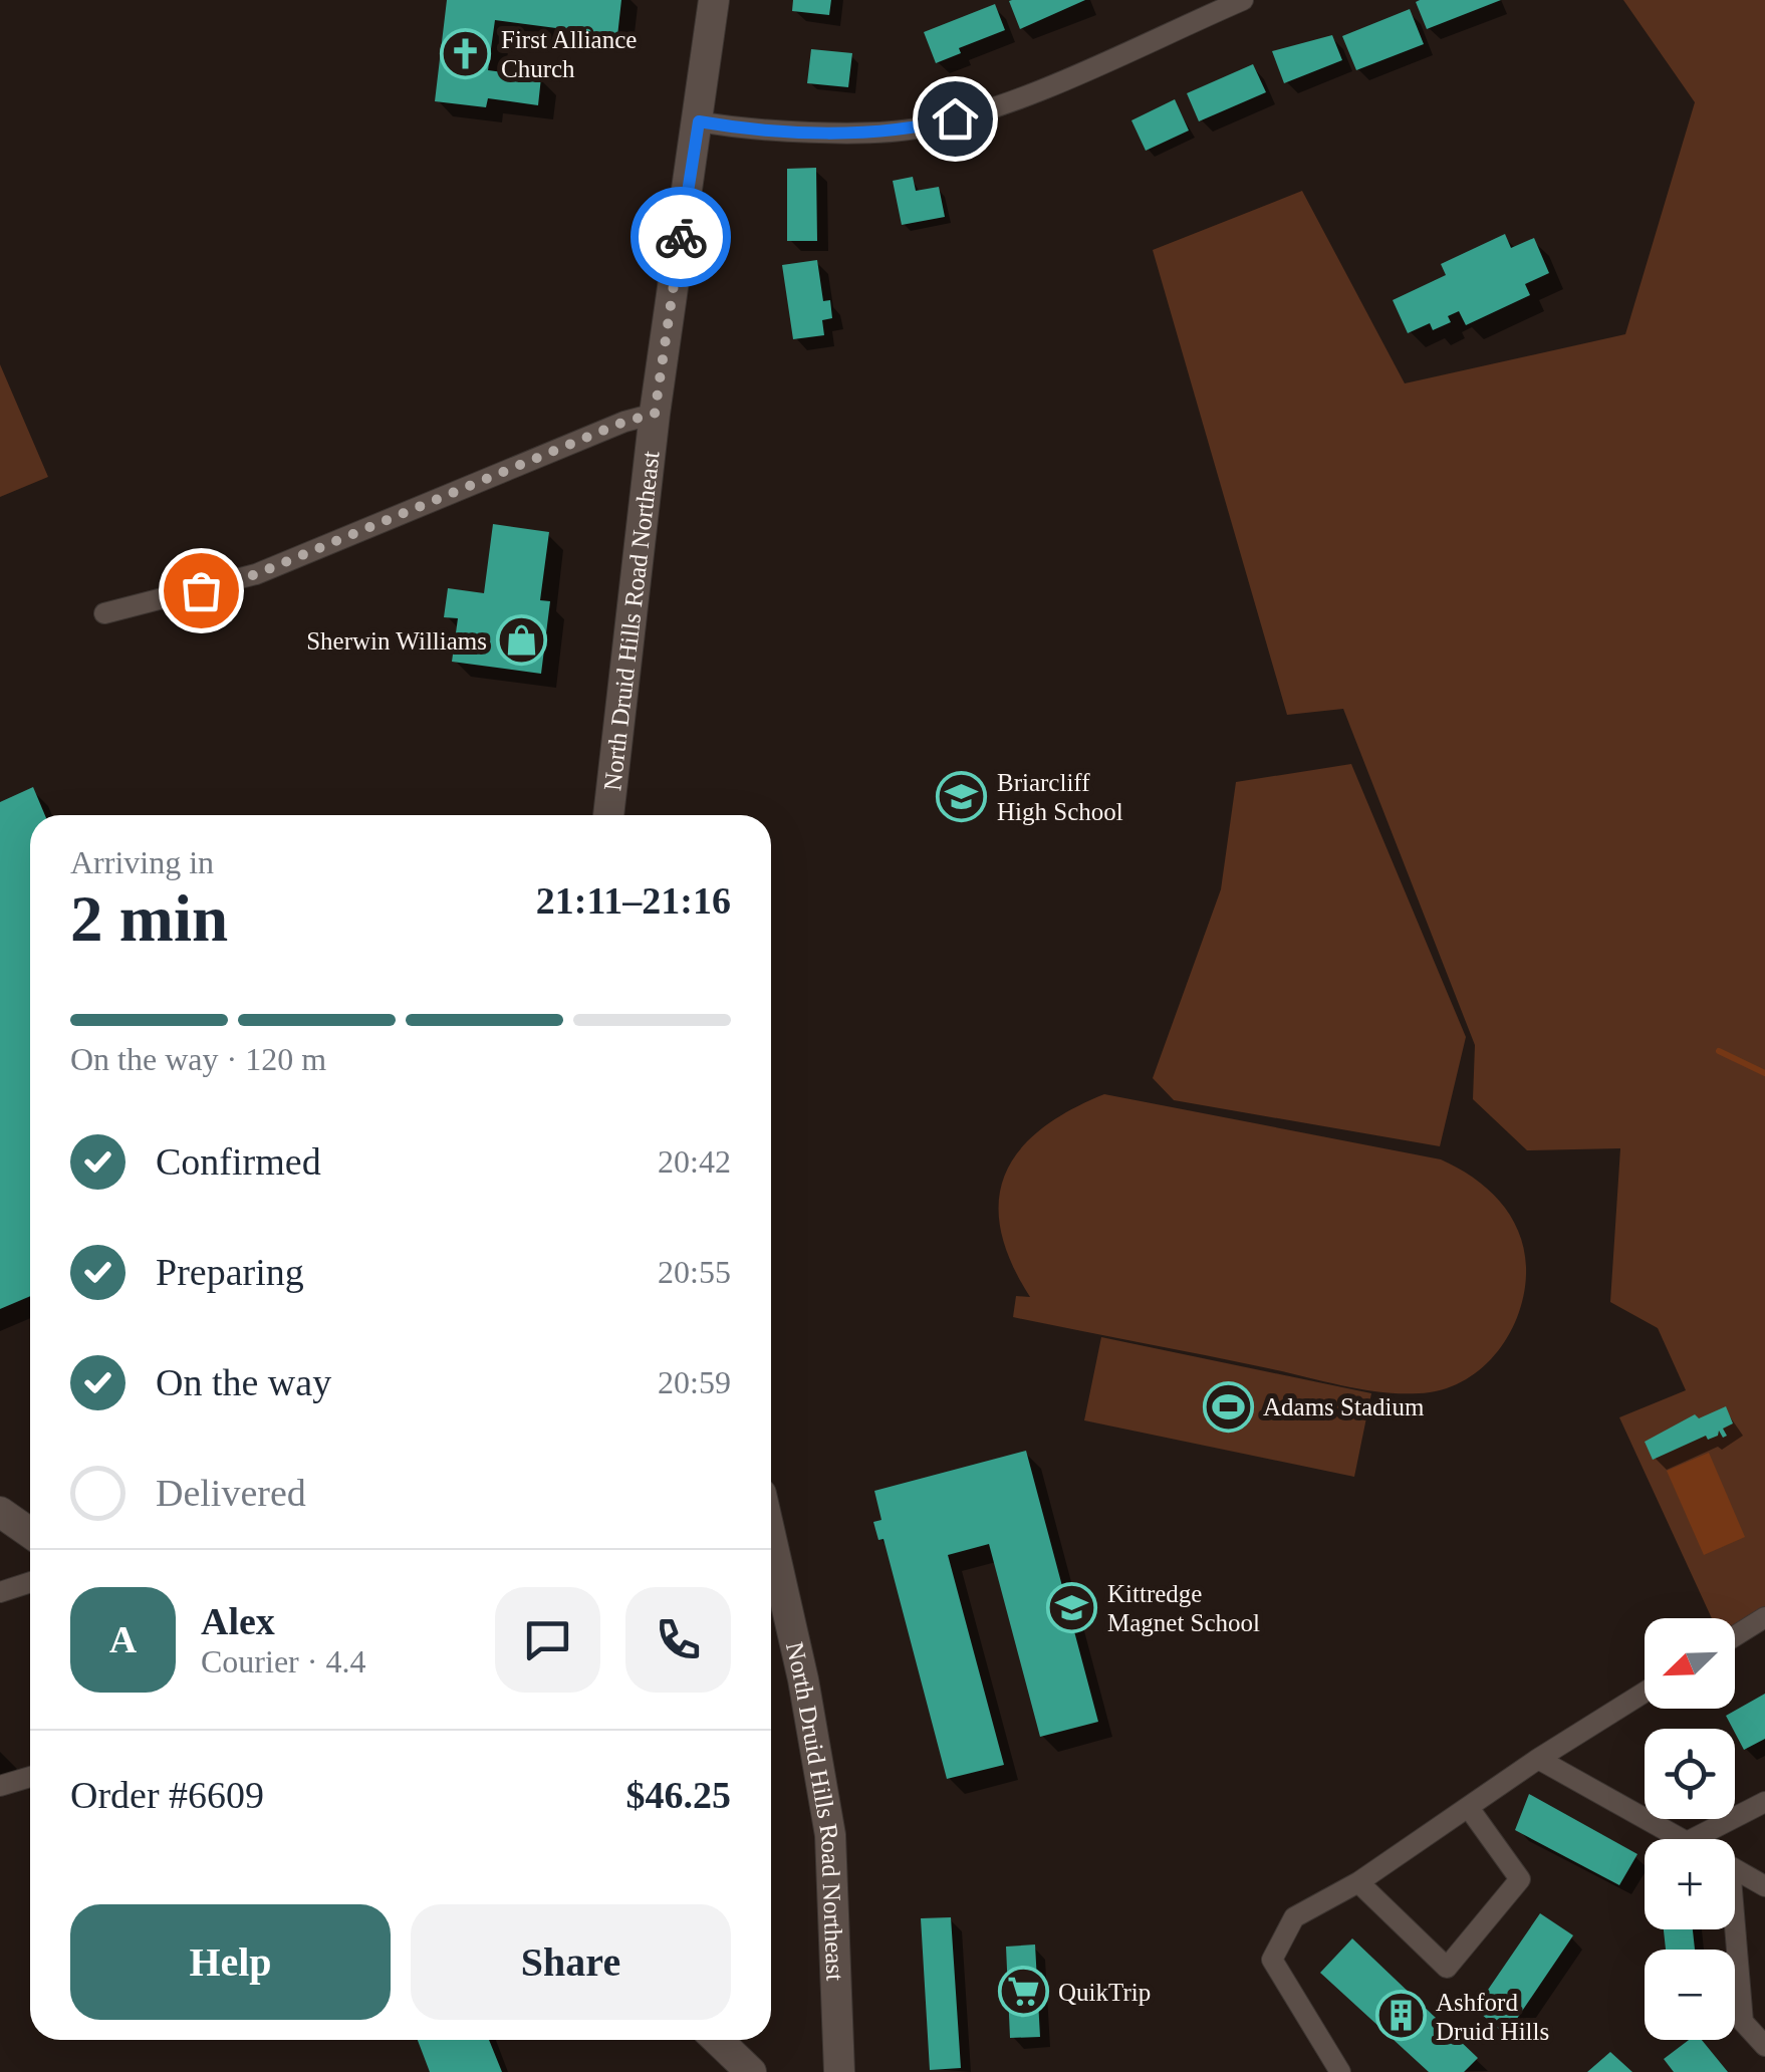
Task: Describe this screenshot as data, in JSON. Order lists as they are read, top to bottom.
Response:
{
  "streets": {
    "main road": ["North Druid Hills Road Northeast"]
  },
  "places": {
    "church": ["First Alliance Church"],
    "shop": ["Sherwin Williams"],
    "school or university": ["Briarcliff High School", "Kittredge Magnet School"],
    "sports": ["Adams Stadium"],
    "supermarket": ["QuikTrip"],
    "building": ["Ashford Druid Hills"]
  },
  "north": "bottom left",
  "page": {
    "heading": ["2 min", "Arriving in", "21:11–21:16"],
    "panel": [
      "Alex",
      "Courier · 4.4",
      "Order #6609",
      "$46.25"
    ],
    "bar": "On the way · 120 m",
    "list": [
      ["Confirmed", "20:42"],
      ["Preparing", "20:55"],
      ["On the way", "20:59"],
      "Delivered"
    ],
    "round": "A",
    "map_buttons": ["+", "−"],
    "buttons": ["Help", "Share"]
  }
}
